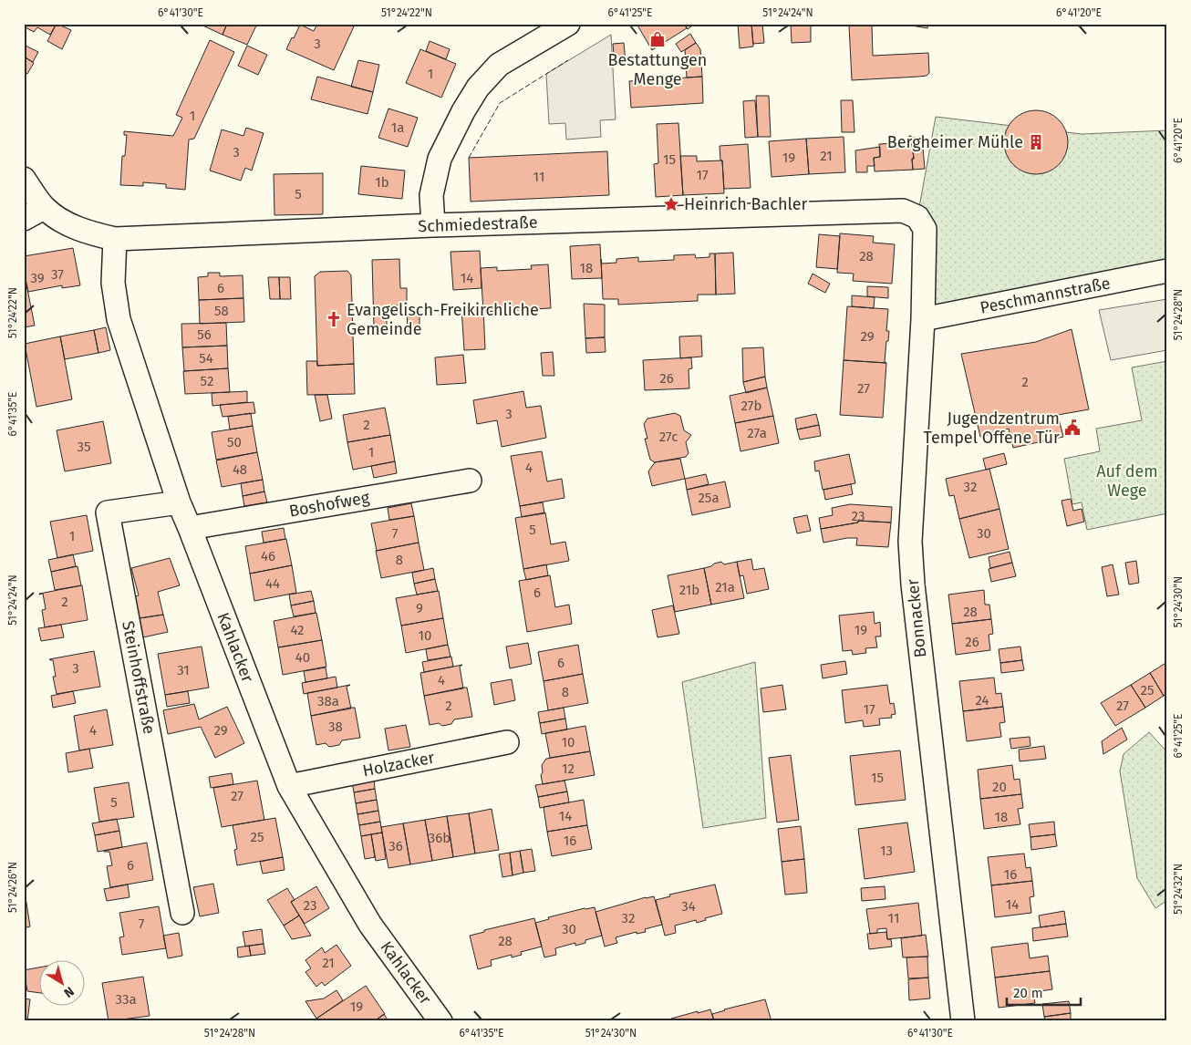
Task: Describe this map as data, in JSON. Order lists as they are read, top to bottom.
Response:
{
  "streets": {
    "street": [
      "Schmiedestraße",
      "Peschmannstraße",
      "Boshofweg",
      "Bonnacker",
      "Kahlacker",
      "Steinhoffstraße",
      "Holzacker"
    ]
  },
  "crossings": [
    ["Schmiedestraße", "Bonnacker"],
    ["Schmiedestraße", "Kahlacker"],
    ["Peschmannstraße", "Bonnacker"],
    ["Boshofweg", "Kahlacker"],
    ["Kahlacker", "Steinhoffstraße"],
    ["Kahlacker", "Holzacker"]
  ],
  "parks": ["Auf dem Wege"],
  "places": {
    "shop": ["Bestattungen Menge"],
    "building": ["Bergheimer Mühle"],
    "place": ["Heinrich Bachler"],
    "church": ["Evangelisch-Freikirchliche Gemeinde"],
    "public building": ["Jugendzentrum Tempel Offene Tür"]
  },
  "house_numbers": [
    "3",
    "1",
    "1",
    "1a",
    "3",
    "21",
    "19",
    "15",
    "17",
    "11",
    "1b",
    "5",
    "28",
    "18",
    "37",
    "39",
    "14",
    "6",
    "58",
    "56",
    "29",
    "54",
    "26",
    "52",
    "2",
    "27",
    "27b",
    "3",
    "2",
    "27a",
    "27c",
    "50",
    "35",
    "1",
    "4",
    "48",
    "32",
    "25a",
    "23",
    "5",
    "7",
    "30",
    "1",
    "46",
    "8",
    "44",
    "21a",
    "21b",
    "6",
    "2",
    "9",
    "28",
    "42",
    "19",
    "10",
    "26",
    "40",
    "6",
    "3",
    "31",
    "4",
    "25",
    "8",
    "24",
    "38a",
    "2",
    "27",
    "17",
    "38",
    "4",
    "29",
    "10",
    "12",
    "15",
    "20",
    "27",
    "5",
    "14",
    "18",
    "25",
    "36b",
    "16",
    "36",
    "13",
    "6",
    "16",
    "14",
    "23",
    "34",
    "32",
    "11",
    "7",
    "30",
    "28",
    "21",
    "33a",
    "19"
  ],
  "scale_bar": "20 m",
  "north": "bottom right",
  "coordinates": [
    "6°41'30\"E",
    "51°24'22\"N",
    "6°41'25\"E",
    "51°24'24\"N",
    "6°41'20\"E",
    "51°24'28\"N",
    "6°41'35\"E",
    "51°24'30\"N",
    "51°24'26\"N",
    "51°24'32\"N"
  ]
}
